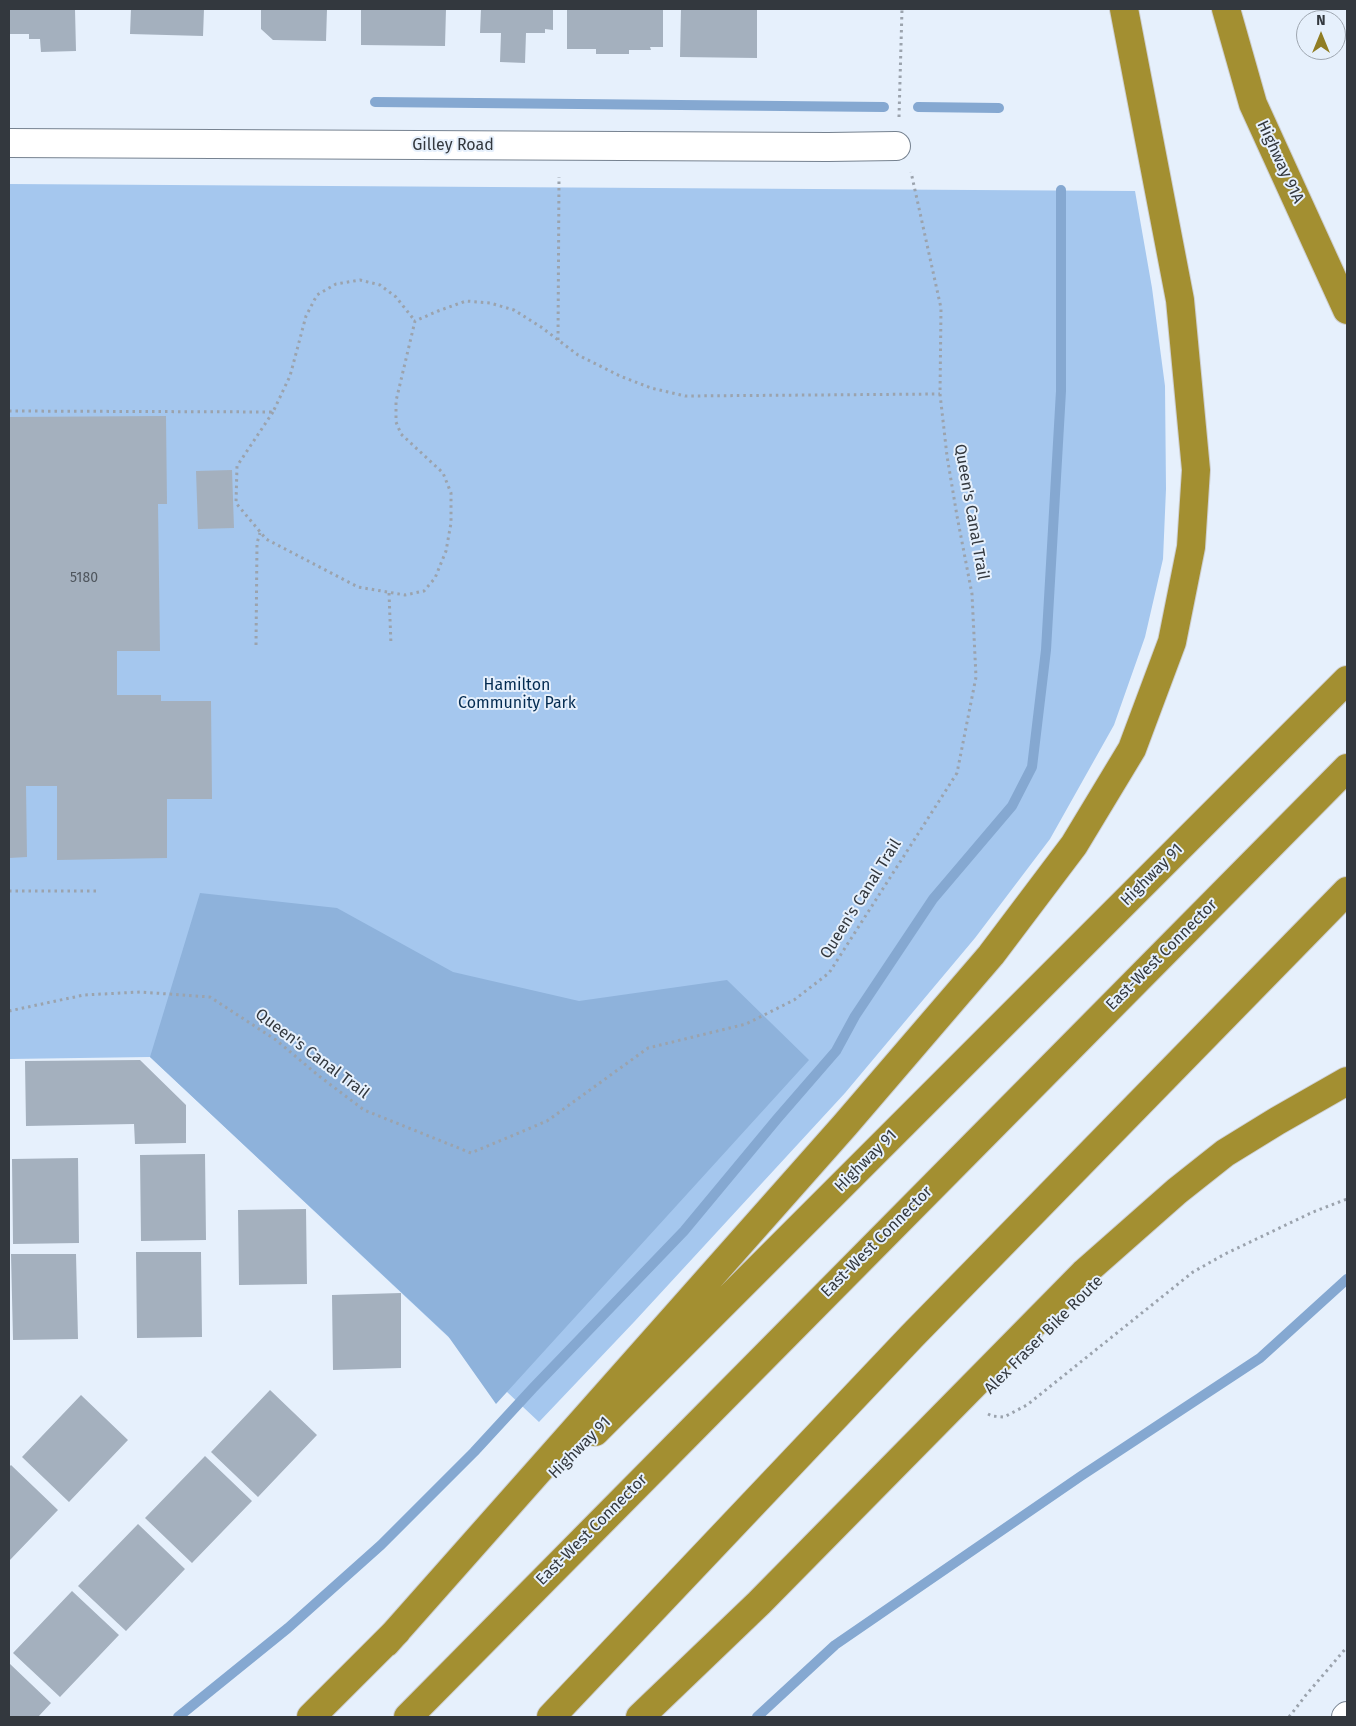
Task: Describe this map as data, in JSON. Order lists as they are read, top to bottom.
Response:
{
  "streets": {
    "highway": ["Highway 91A", "Highway 91", "East-West Connector"],
    "street": ["Gilley Road"],
    "path": ["Queen's Canal Trail", "Alex Fraser Bike Route"]
  },
  "crossings": [
    ["Gilley Road", "Queen's Canal Trail"]
  ],
  "parks": ["Hamilton Community Park"],
  "house_numbers": ["5180"],
  "north": "top"
}
